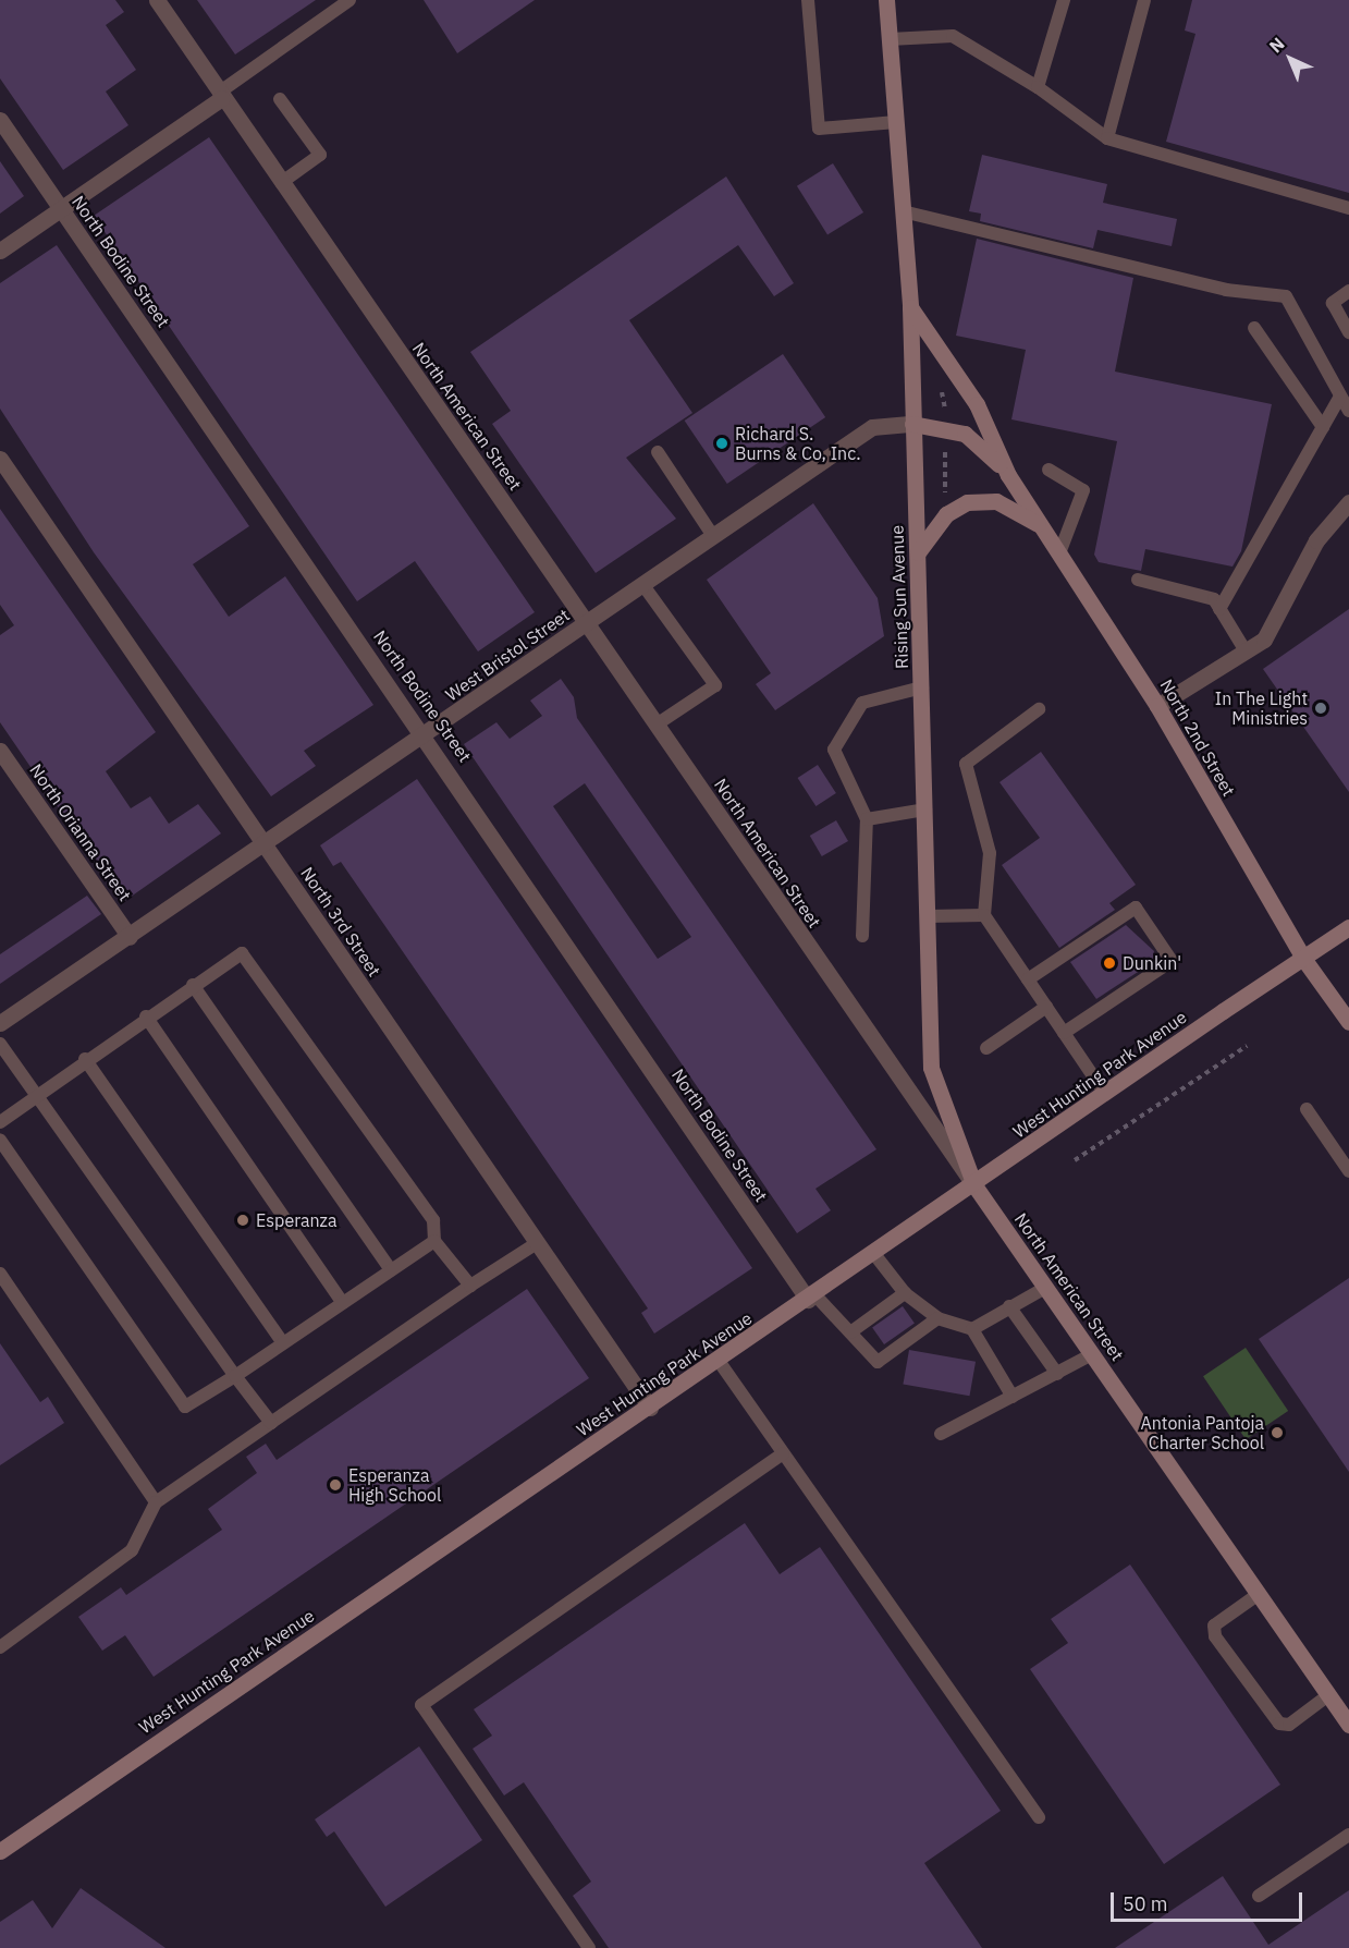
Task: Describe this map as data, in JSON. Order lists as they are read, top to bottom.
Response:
{
  "streets": {
    "street": [
      "North Bodine Street",
      "North American Street",
      "Rising Sun Avenue",
      "West Bristol Street",
      "North 2nd Street",
      "North Orianna Street",
      "North 3rd Street",
      "West Hunting Park Avenue"
    ]
  },
  "crossings": [
    ["North Bodine Street", "West Bristol Street"],
    ["North Bodine Street", "West Hunting Park Avenue"],
    ["North American Street", "Rising Sun Avenue"],
    ["North American Street", "West Bristol Street"],
    ["North American Street", "West Hunting Park Avenue"],
    ["Rising Sun Avenue", "West Bristol Street"],
    ["Rising Sun Avenue", "North 2nd Street"],
    ["Rising Sun Avenue", "West Hunting Park Avenue"],
    ["West Bristol Street", "North 2nd Street"],
    ["West Bristol Street", "North Orianna Street"],
    ["West Bristol Street", "North 3rd Street"],
    ["North 3rd Street", "West Hunting Park Avenue"]
  ],
  "places": [
    "Richard S. Burns & Co, Inc.",
    "In The Light Ministries",
    "Dunkin'",
    "Esperanza",
    "Antonia Pantoja Charter School",
    "Esperanza High School"
  ],
  "scale_bar": "50 m",
  "north": "top left"
}
